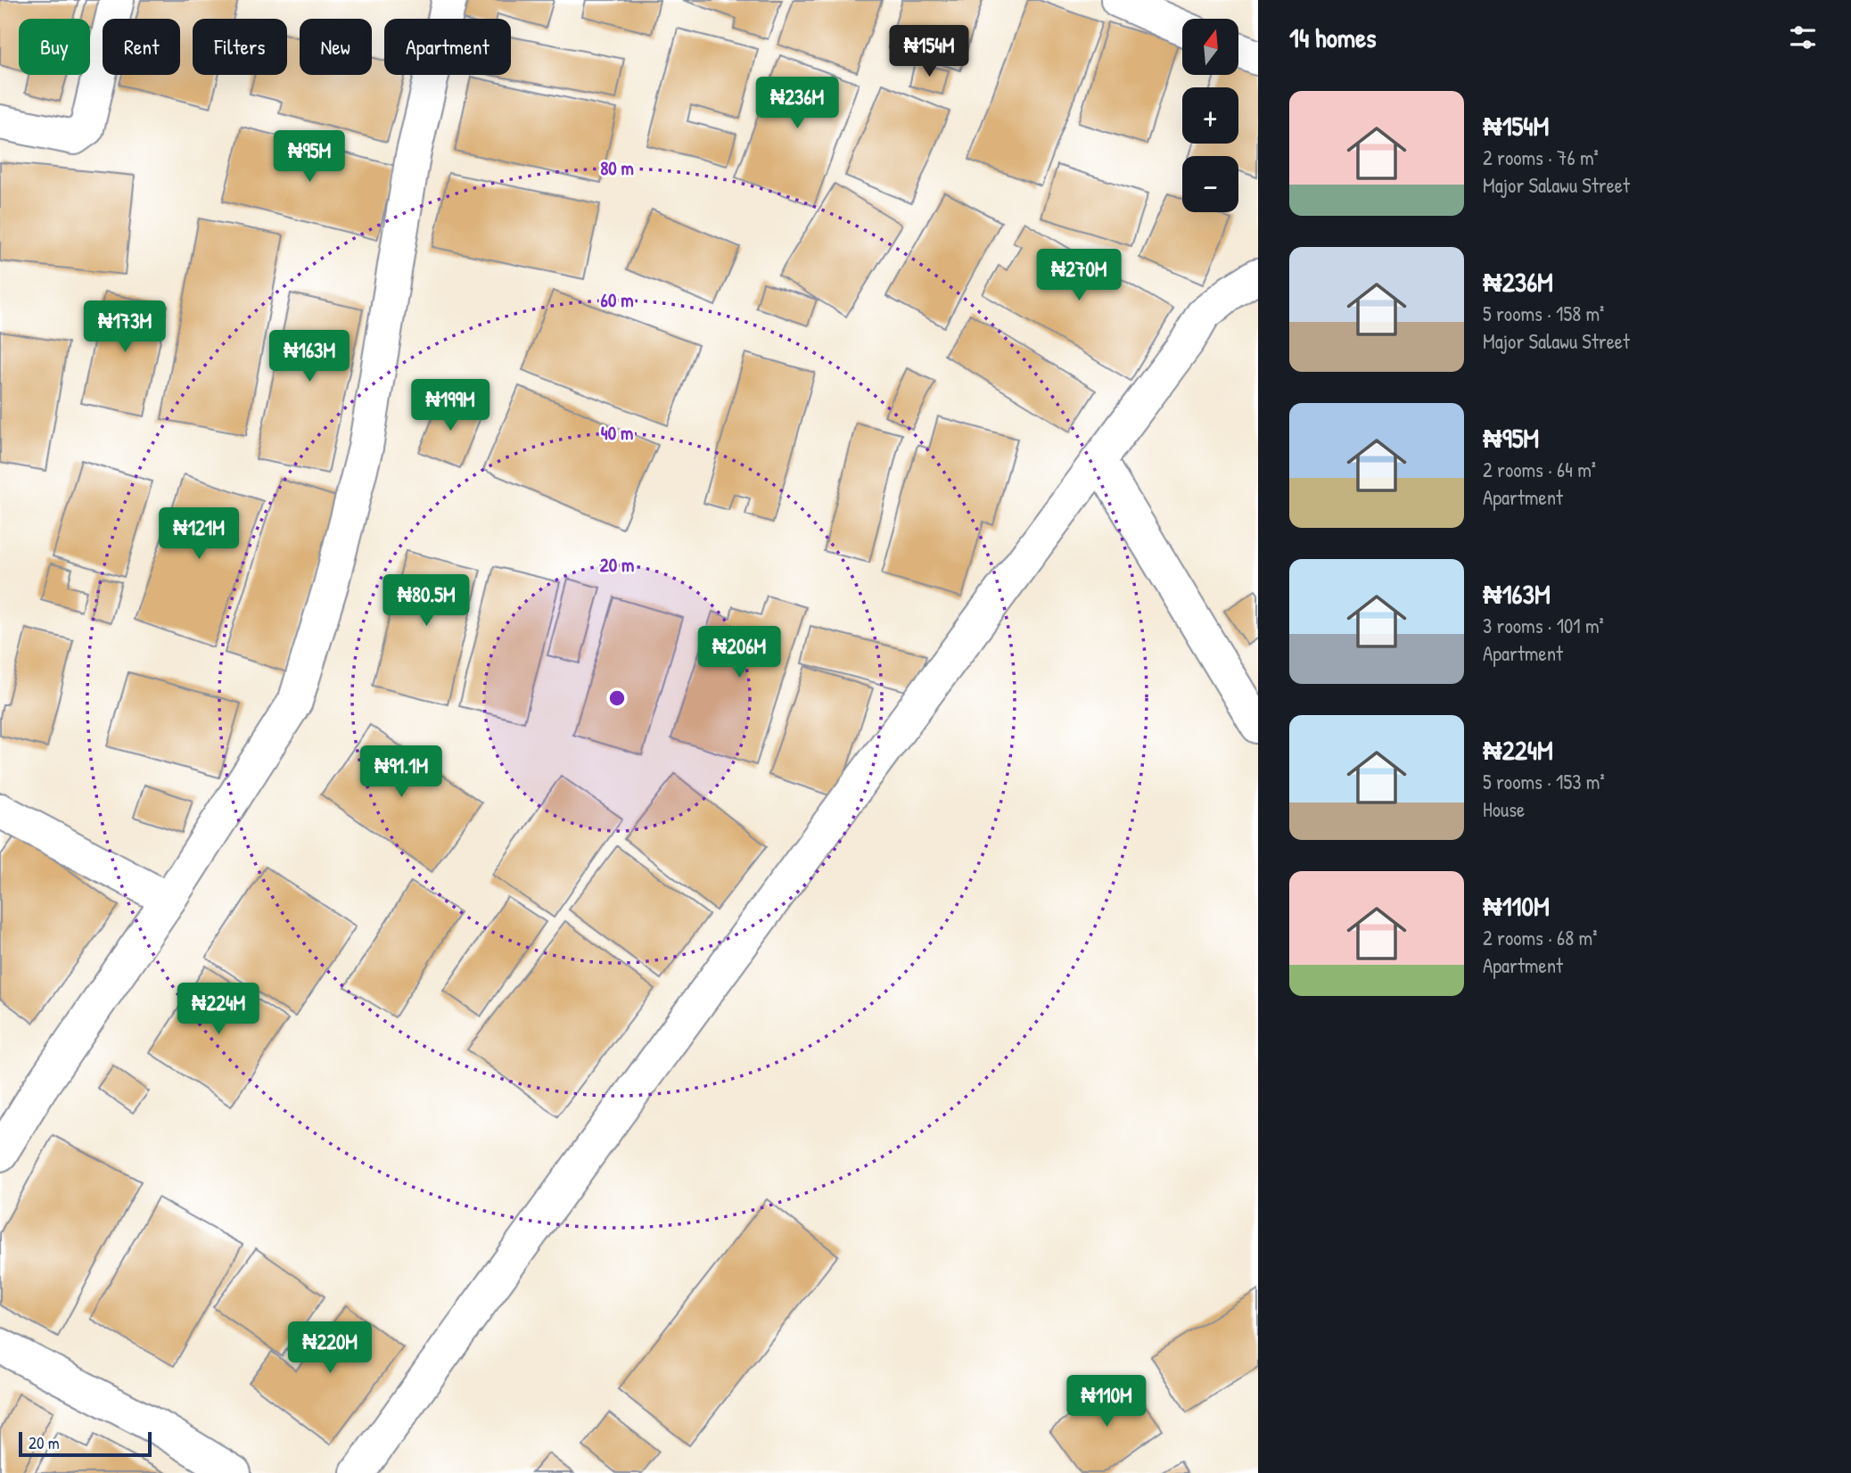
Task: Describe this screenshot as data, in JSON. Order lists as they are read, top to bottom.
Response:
{
  "scale_bar": "20 m",
  "north": "top",
  "page": {
    "heading": "14 homes",
    "map_buttons": ["+", "−"],
    "chip": [
      "Buy",
      "Rent",
      "Filters",
      "New",
      "Apartment"
    ],
    "price": [
      "₦154M",
      "₦236M",
      "₦95M",
      "₦270M",
      "₦173M",
      "₦163M",
      "₦199M",
      "₦121M",
      "₦80.5M",
      "₦206M",
      "₦91.1M",
      "₦224M",
      "₦220M",
      "₦110M"
    ],
    "list": [
      {
        "name": "₦154M",
        "note": "2 rooms · 76 m² · Major Salawu Street"
      },
      {
        "name": "₦236M",
        "note": "5 rooms · 158 m² · Major Salawu Street"
      },
      {
        "name": "₦95M",
        "note": "2 rooms · 64 m² · Apartment"
      },
      {
        "name": "₦163M",
        "note": "3 rooms · 101 m² · Apartment"
      },
      {
        "name": "₦224M",
        "note": "5 rooms · 153 m² · House"
      },
      {
        "name": "₦110M",
        "note": "2 rooms · 68 m² · Apartment"
      }
    ],
    "scale": "20 m"
  },
  "rings": [
    "80 m",
    "60 m",
    "40 m",
    "20 m"
  ]
}
